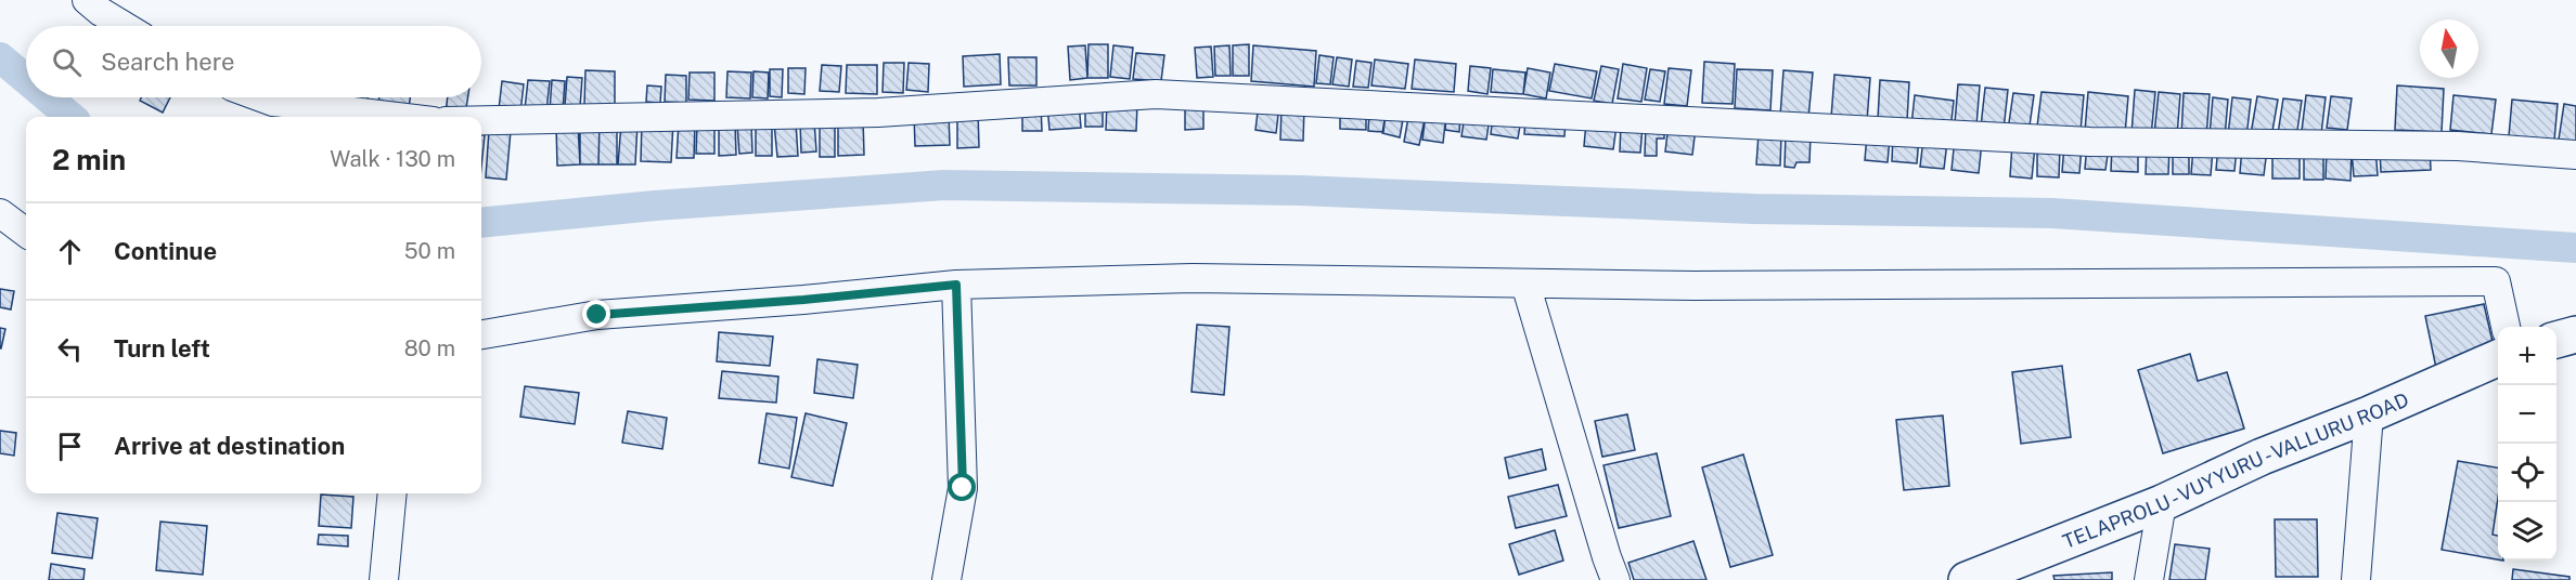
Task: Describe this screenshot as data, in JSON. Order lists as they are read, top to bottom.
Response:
{
  "streets": {
    "main road": ["TELAPROLU - VUYYURU - VALLURU ROAD"]
  },
  "north": "top",
  "page": {
    "search": "Search here",
    "heading": ["2 min", "Walk · 130 m"],
    "list": [
      ["Continue", "50 m"],
      ["Turn left", "80 m"],
      "Arrive at destination"
    ],
    "map_buttons": ["+", "−"]
  }
}
